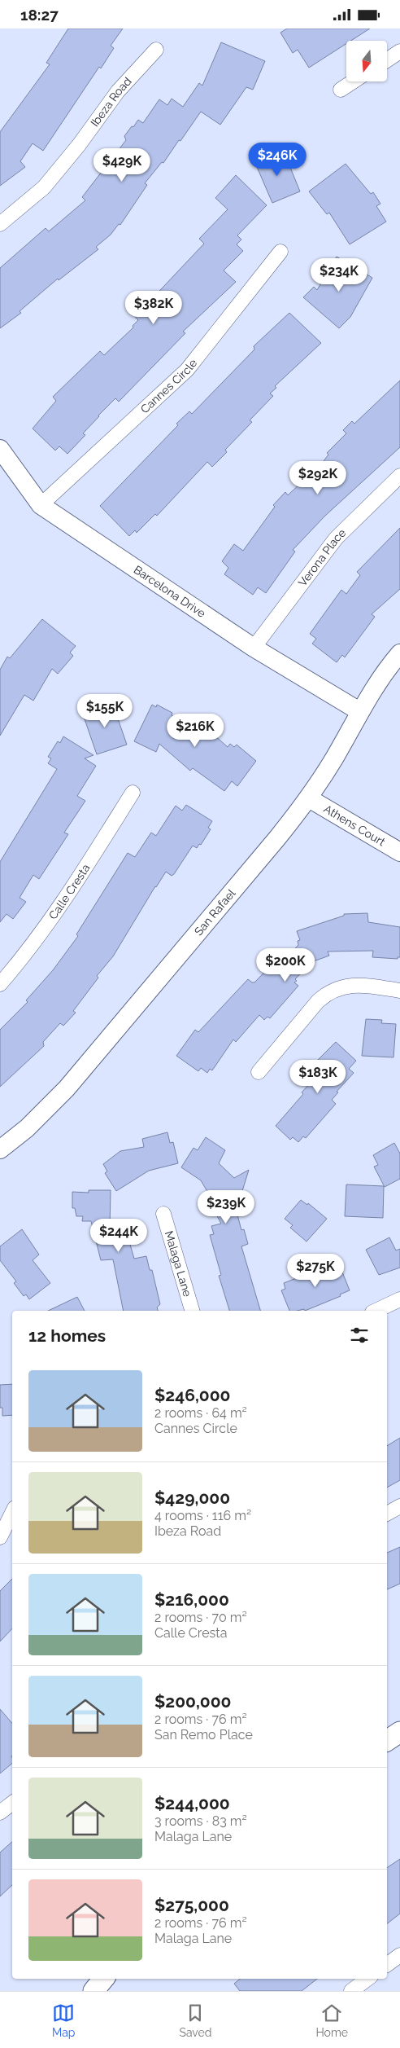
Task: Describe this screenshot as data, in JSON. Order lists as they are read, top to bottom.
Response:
{
  "streets": {
    "street": [
      "Ibeza Road",
      "Cannes Circle",
      "Verona Place",
      "Barcelona Drive",
      "Athens Court",
      "Calle Cresta",
      "San Rafael",
      "Malaga Lane"
    ]
  },
  "crossings": [
    ["Cannes Circle", "Barcelona Drive"],
    ["Verona Place", "Barcelona Drive"],
    ["Barcelona Drive", "San Rafael"],
    ["Athens Court", "San Rafael"]
  ],
  "north": "bottom",
  "page": {
    "status": "18:27",
    "price": [
      "$246K",
      "$429K",
      "$234K",
      "$382K",
      "$292K",
      "$155K",
      "$216K",
      "$200K",
      "$183K",
      "$239K",
      "$244K",
      "$275K"
    ],
    "heading": "12 homes",
    "list": [
      {
        "name": "$246,000",
        "note": "2 rooms · 64 m² · Cannes Circle"
      },
      {
        "name": "$429,000",
        "note": "4 rooms · 116 m² · Ibeza Road"
      },
      {
        "name": "$216,000",
        "note": "2 rooms · 70 m² · Calle Cresta"
      },
      {
        "name": "$200,000",
        "note": "2 rooms · 76 m² · San Remo Place"
      },
      {
        "name": "$244,000",
        "note": "3 rooms · 83 m² · Malaga Lane"
      },
      {
        "name": "$275,000",
        "note": "2 rooms · 76 m² · Malaga Lane"
      }
    ],
    "tabs": ["Map", "Saved", "Home"]
  }
}
